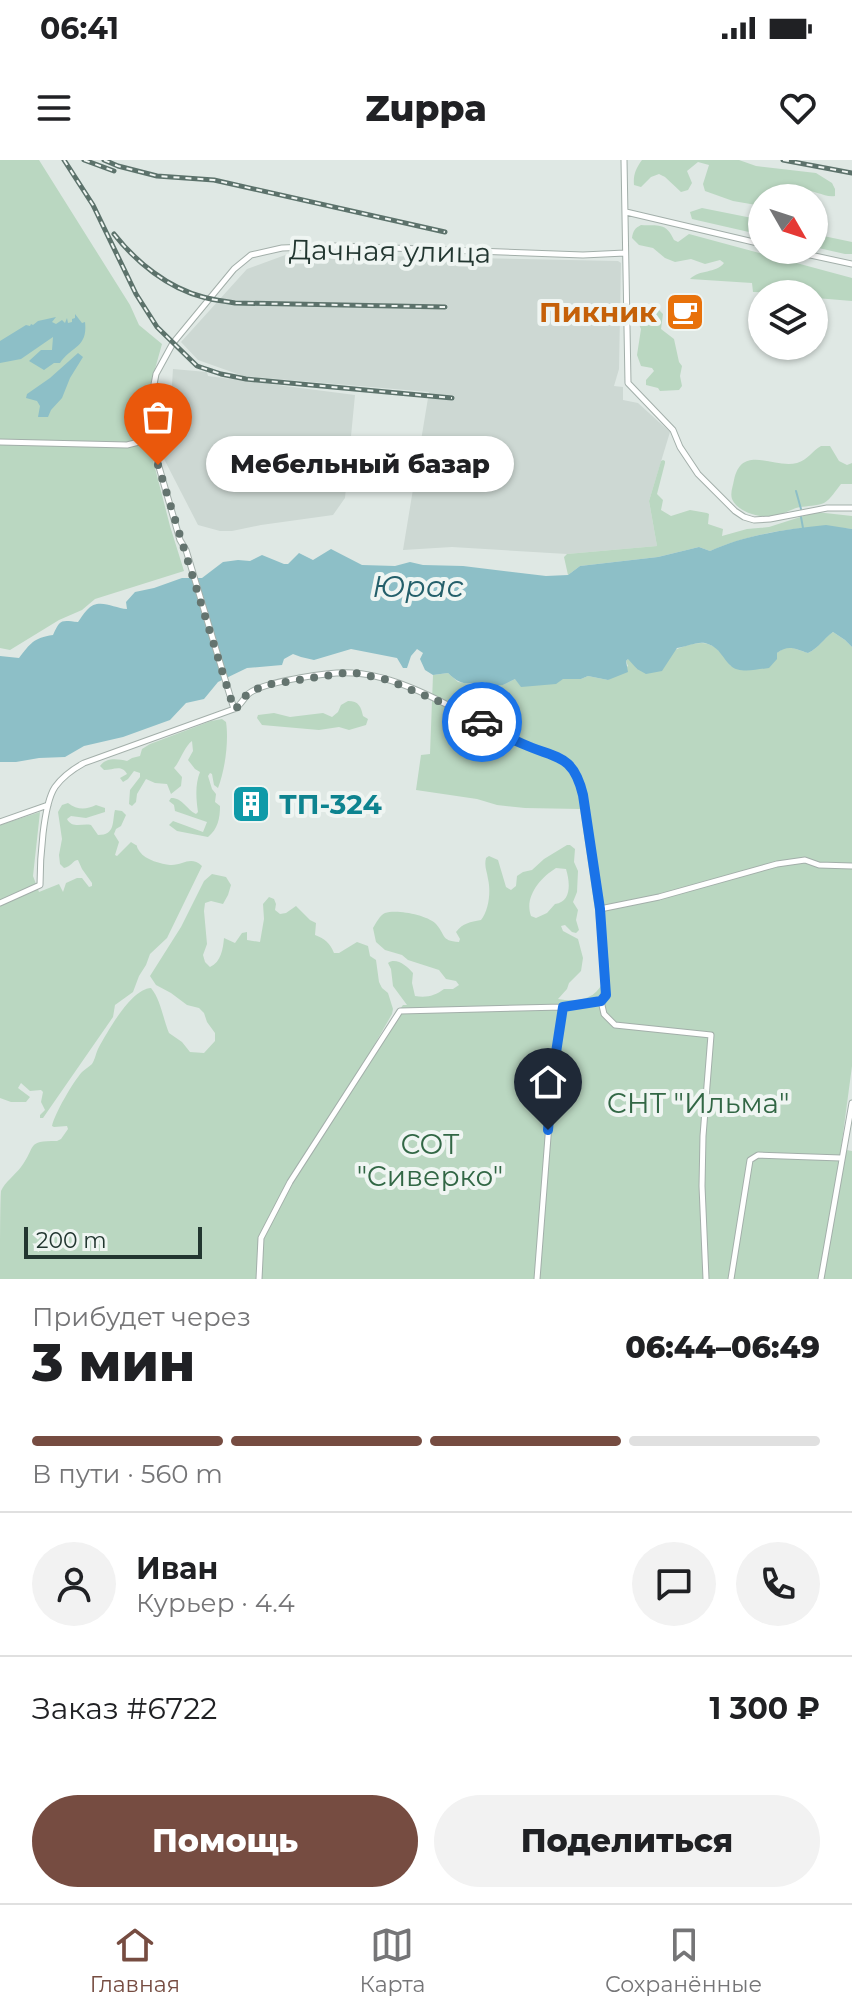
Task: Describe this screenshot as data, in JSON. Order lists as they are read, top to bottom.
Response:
{
  "streets": {
    "street": ["Дачная улица"]
  },
  "water": ["Юрас"],
  "parks": ["СНТ \"Ильма\"", "СОТ \"Сиверко\""],
  "places": {
    "cafe": ["Пикник"],
    "other": ["Мебельный базар"],
    "building": ["ТП-324"]
  },
  "scale_bar": "200 m",
  "north": "bottom right",
  "page": {
    "status": "06:41",
    "header": "Zuppa",
    "bubble": "Мебельный базар",
    "scale": "200 m",
    "heading": ["3 мин", "Прибудет через", "06:44–06:49"],
    "panel": [
      "Иван",
      "Курьер · 4.4",
      "Заказ #6722",
      "1 300 ₽"
    ],
    "bar": "В пути · 560 m",
    "buttons": ["Помощь", "Поделиться"],
    "tabs": ["Главная", "Карта", "Сохранённые"]
  }
}
